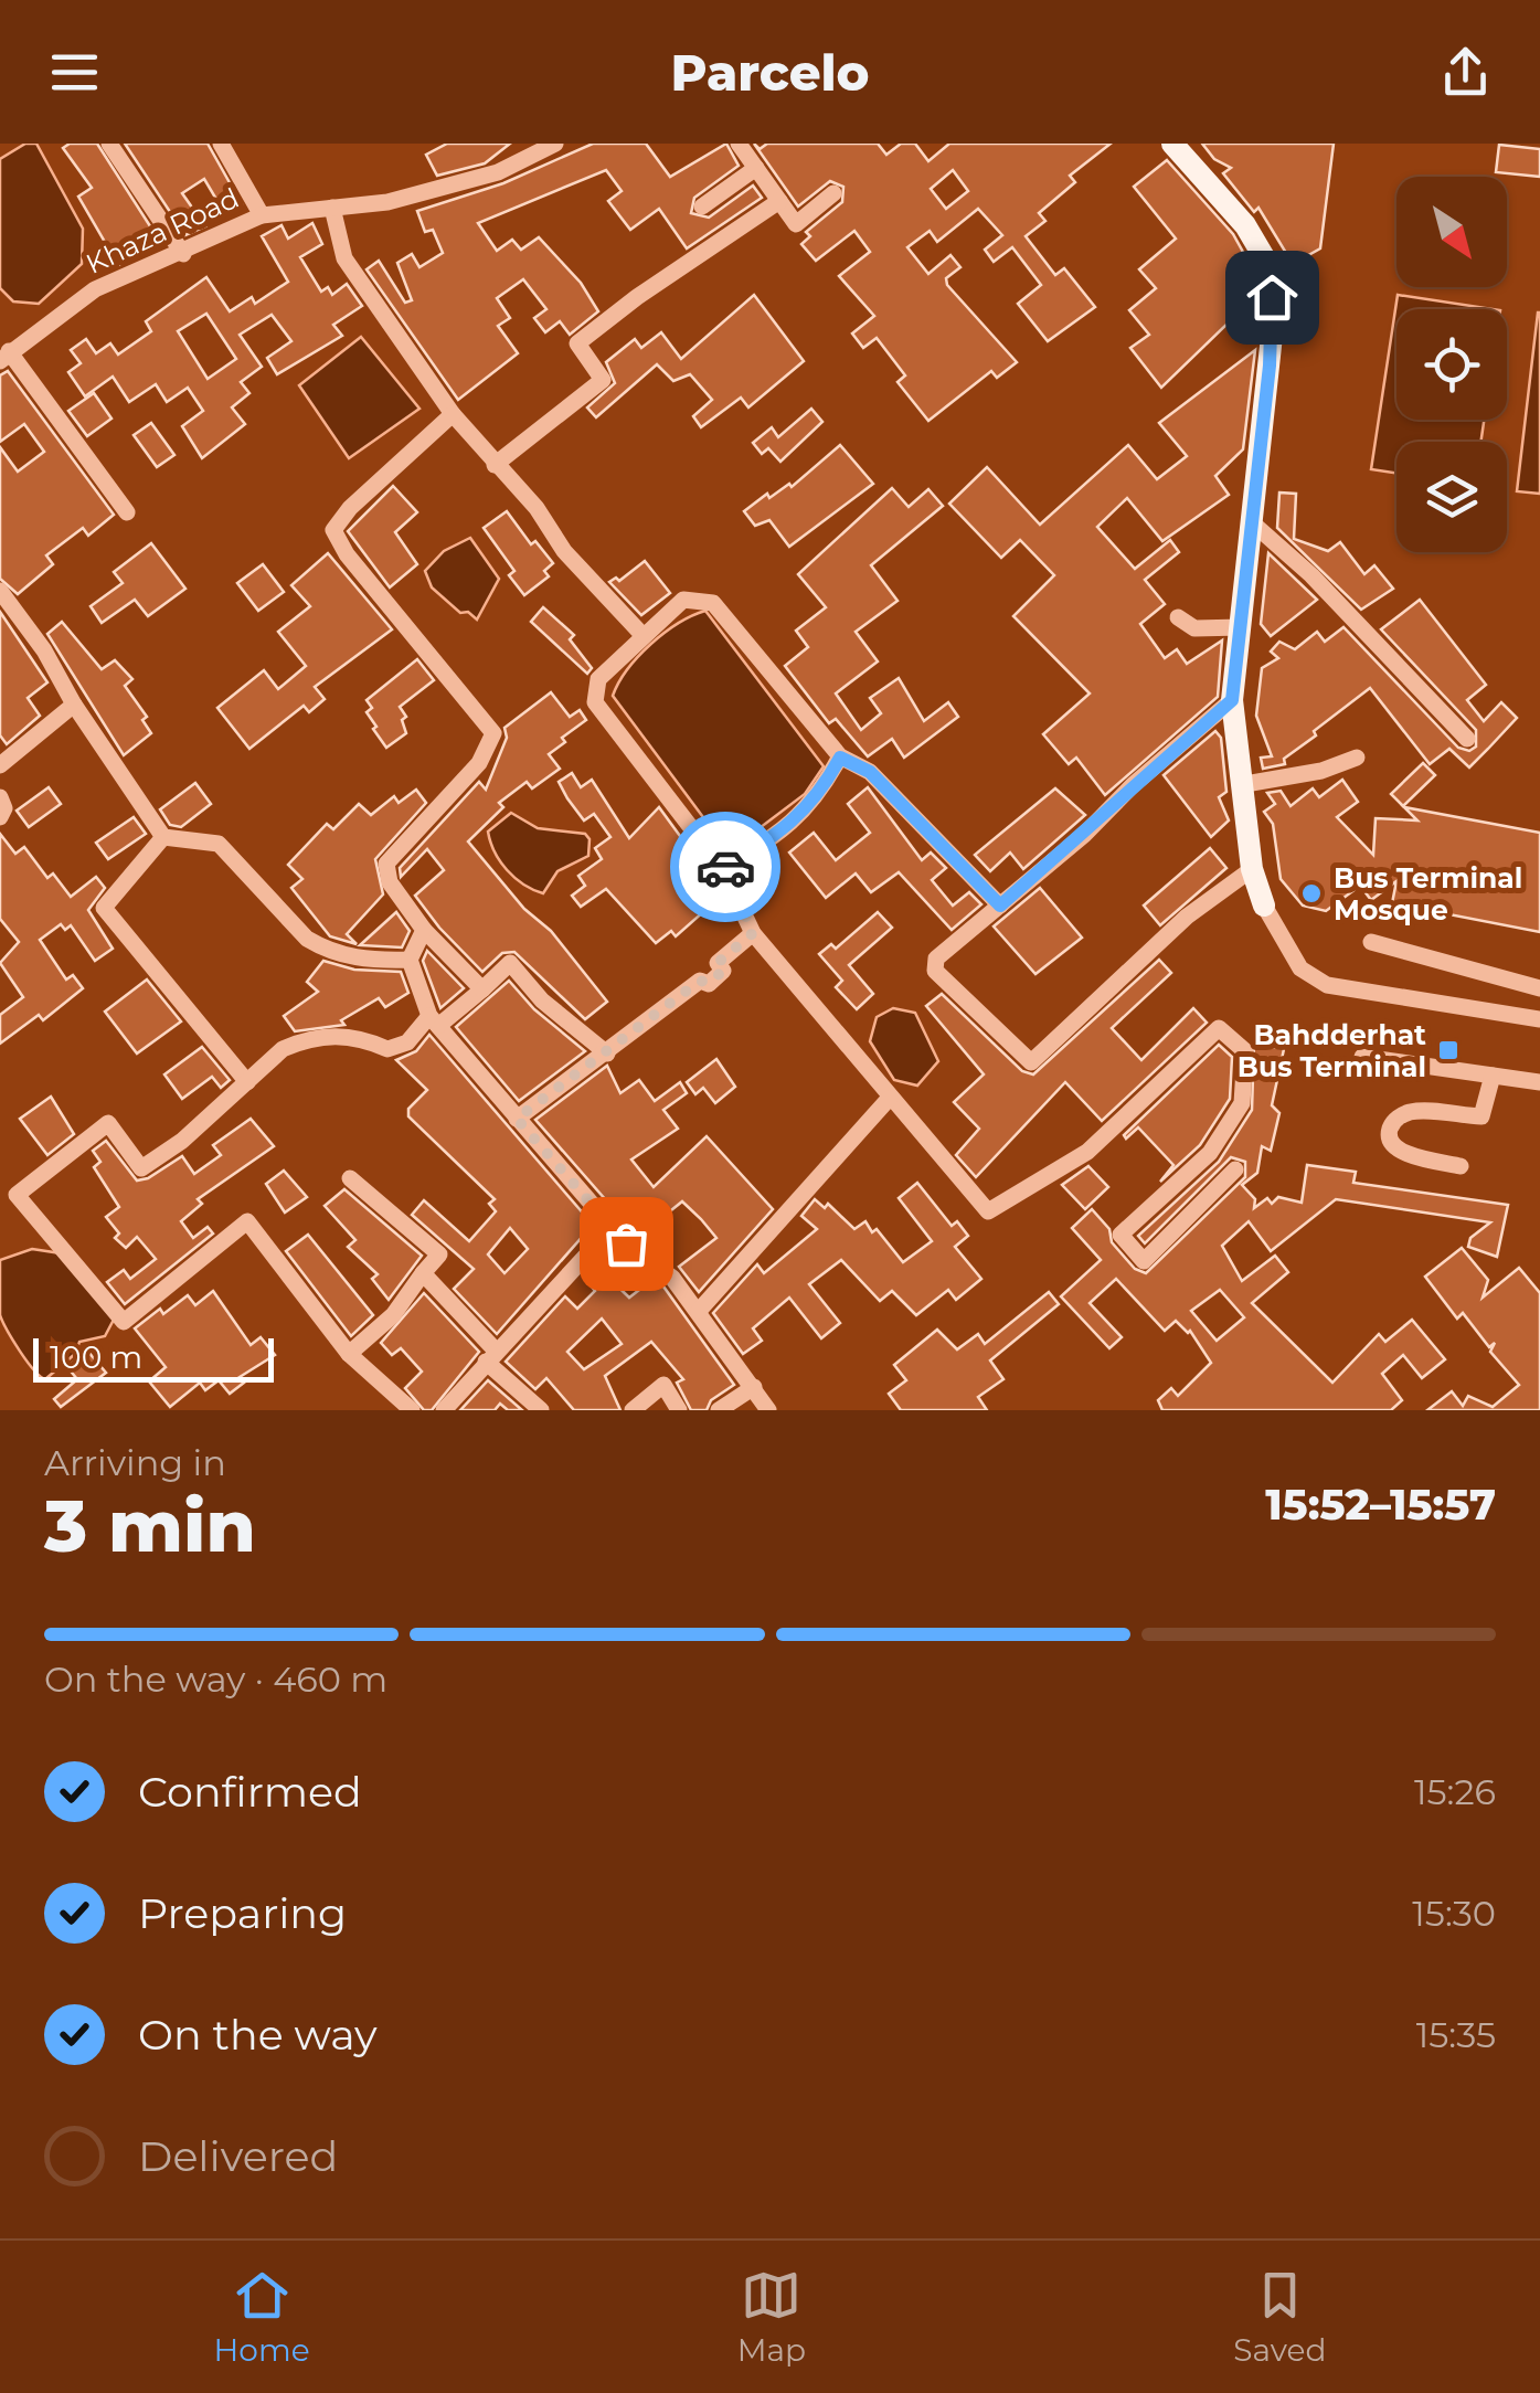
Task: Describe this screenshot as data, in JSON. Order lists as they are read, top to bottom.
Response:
{
  "streets": {
    "street": ["Khaza Road"]
  },
  "places": {
    "other": ["Bus Terminal Mosque"],
    "transit": ["Bahdderhat Bus Terminal"]
  },
  "scale_bar": "100 m",
  "north": "bottom right",
  "page": {
    "header": "Parcelo",
    "scale": "100 m",
    "heading": ["3 min", "Arriving in", "15:52–15:57"],
    "bar": "On the way · 460 m",
    "list": [
      ["Confirmed", "15:26"],
      ["Preparing", "15:30"],
      ["On the way", "15:35"],
      "Delivered"
    ],
    "tabs": ["Home", "Map", "Saved"]
  }
}
